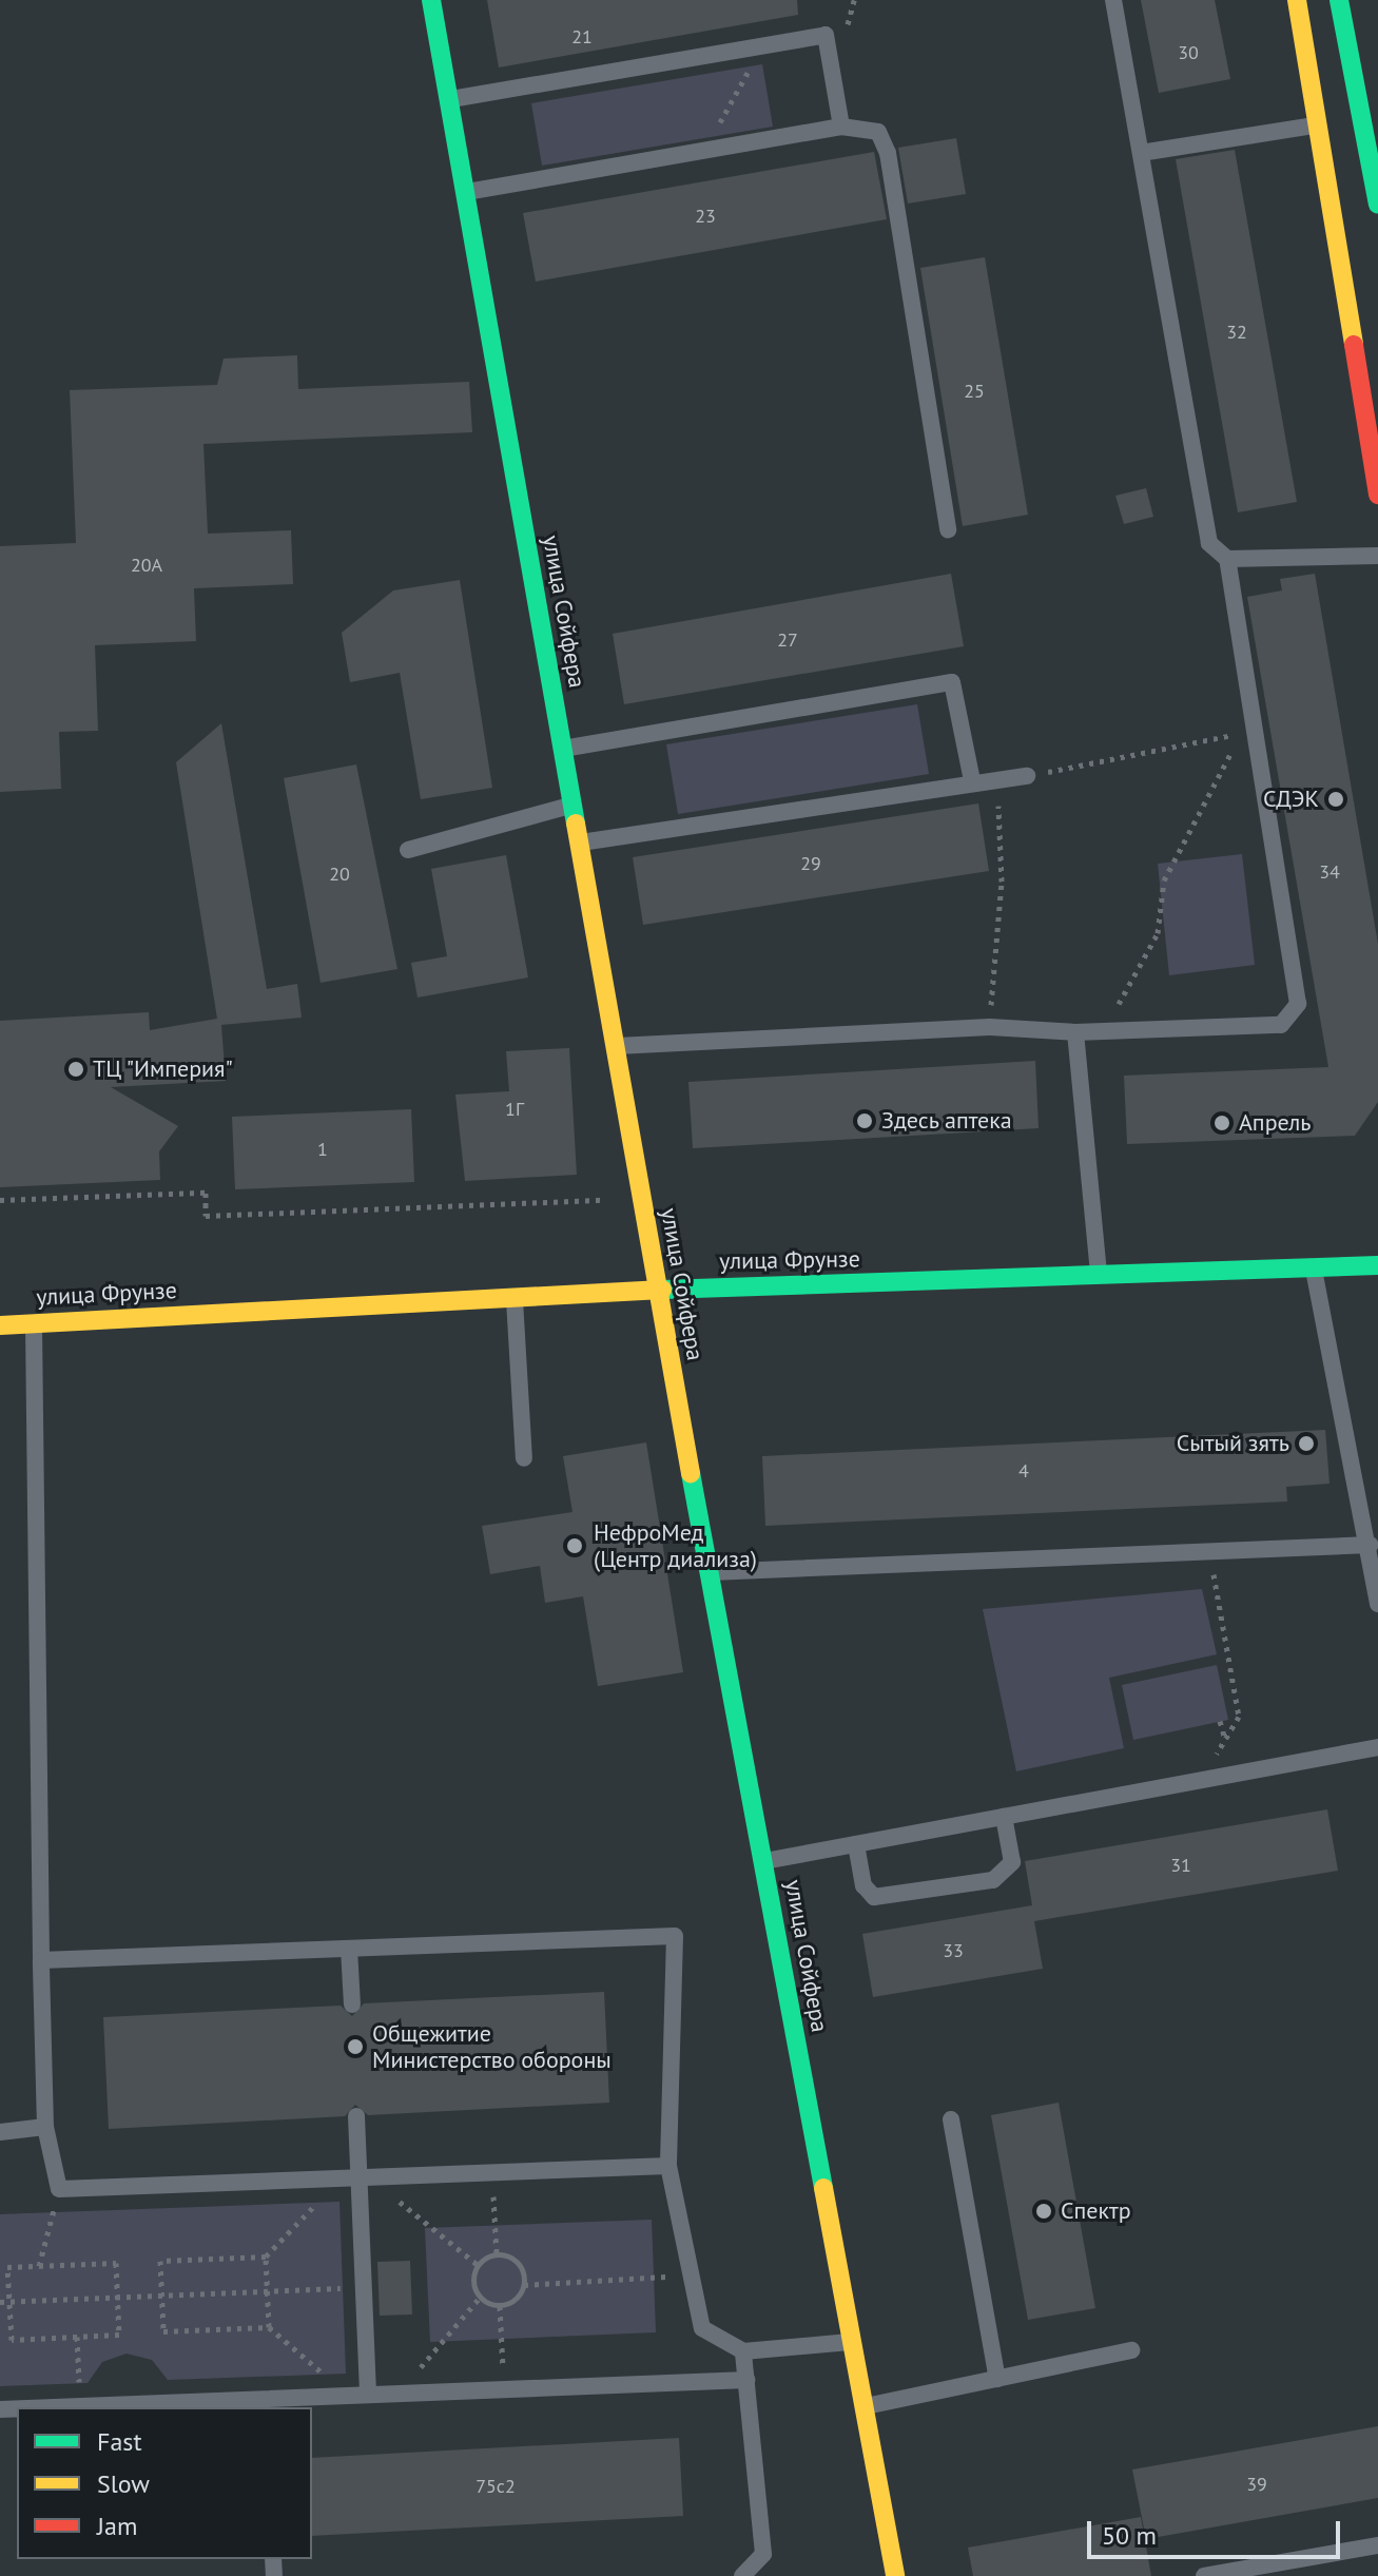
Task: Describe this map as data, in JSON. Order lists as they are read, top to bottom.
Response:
{
  "streets": {
    "street": ["улица Сойфера", "улица Фрунзе"]
  },
  "crossings": [
    ["улица Сойфера", "улица Фрунзе"]
  ],
  "places": [
    "СДЭК",
    "ТЦ \"Империя\"",
    "Здесь аптека",
    "Апрель",
    "Сытый зять",
    "НефроМед (Центр диализа)",
    "Общежитие Министерство обороны",
    "Спектр"
  ],
  "house_numbers": [
    "21",
    "30",
    "23",
    "32",
    "25",
    "20А",
    "27",
    "29",
    "34",
    "20",
    "1Г",
    "1",
    "4",
    "31",
    "33",
    "39",
    "75с2"
  ],
  "legend": ["Fast", "Slow", "Jam"],
  "scale_bar": "50 m"
}
